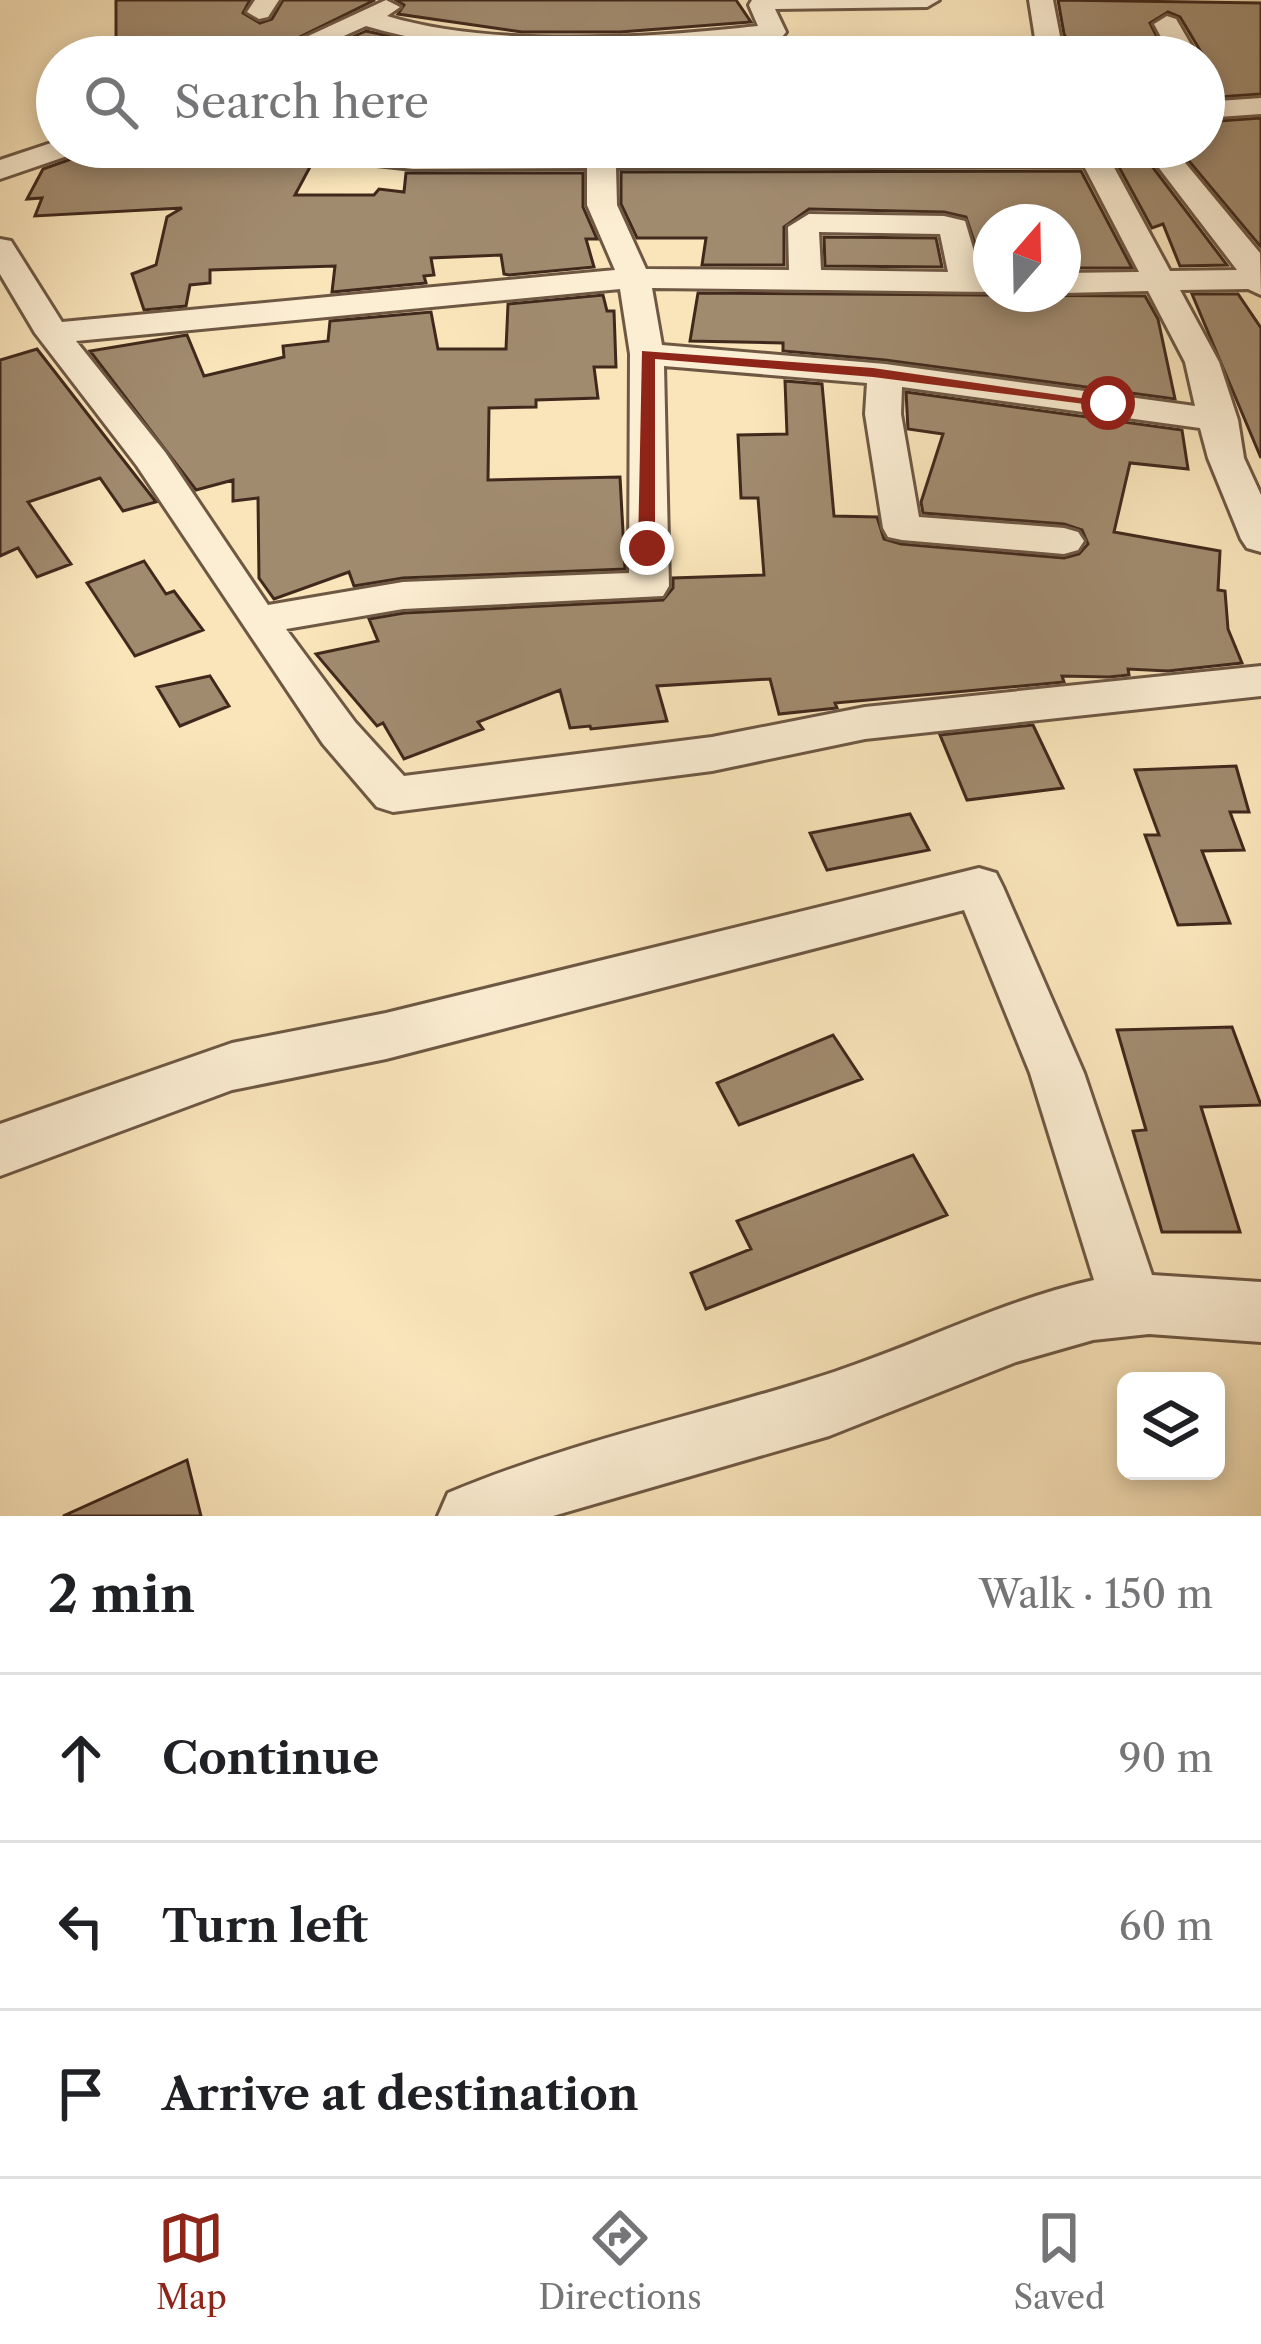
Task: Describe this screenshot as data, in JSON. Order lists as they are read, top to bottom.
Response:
{
  "north": "top",
  "page": {
    "search": "Search here",
    "heading": ["2 min", "Walk · 150 m"],
    "list": [
      ["Continue", "90 m"],
      ["Turn left", "60 m"],
      "Arrive at destination"
    ],
    "nav": ["Map", "Directions", "Saved"]
  }
}
